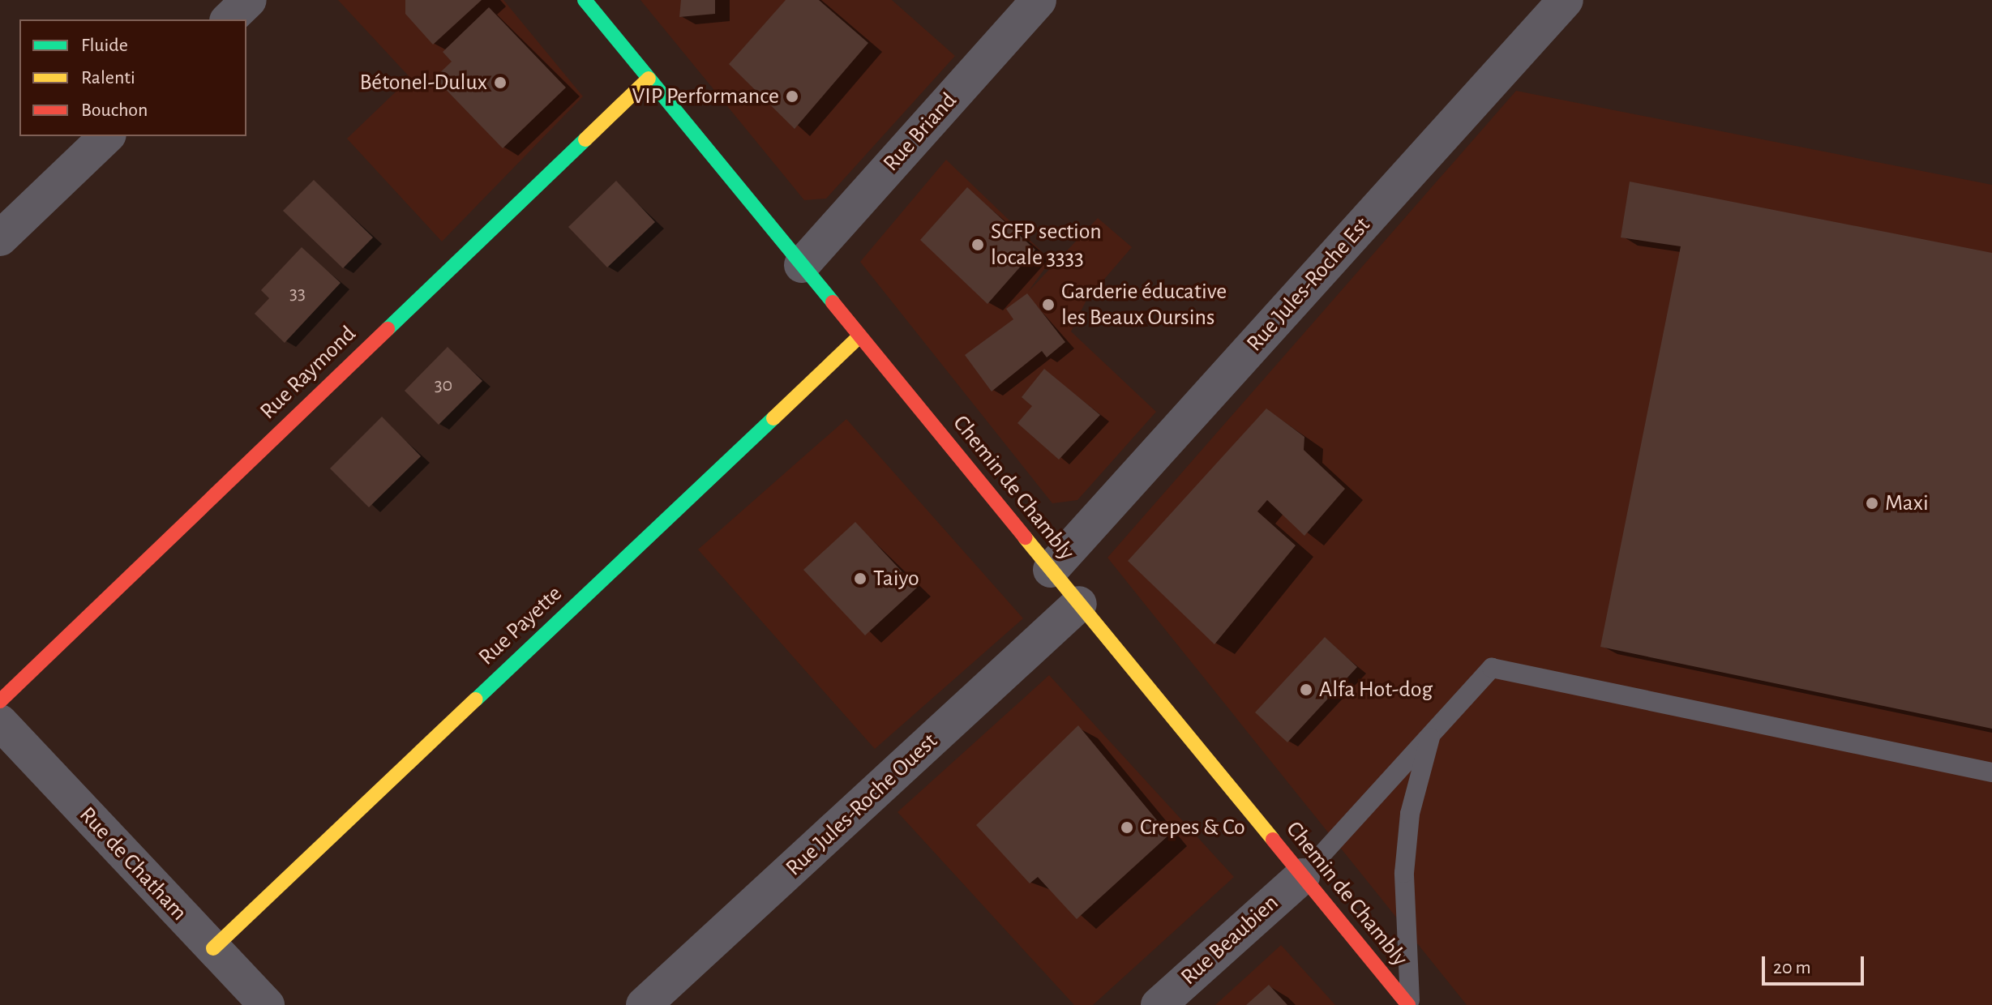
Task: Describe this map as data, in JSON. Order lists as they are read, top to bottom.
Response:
{
  "streets": {
    "street": [
      "Rue Briand",
      "Rue Jules-Roche Est",
      "Rue Raymond",
      "Chemin de Chambly",
      "Rue Payette",
      "Rue Jules-Roche Ouest",
      "Rue de Chatham",
      "Rue Beaubien"
    ]
  },
  "crossings": [
    ["Rue Briand", "Chemin de Chambly"],
    ["Rue Jules-Roche Est", "Chemin de Chambly"],
    ["Rue Raymond", "Chemin de Chambly"],
    ["Chemin de Chambly", "Rue Payette"],
    ["Chemin de Chambly", "Rue Jules-Roche Ouest"],
    ["Chemin de Chambly", "Rue Beaubien"],
    ["Rue Payette", "Rue de Chatham"]
  ],
  "places": [
    "Bétonel-Dulux",
    "VIP Performance",
    "SCFP section locale 3333",
    "Garderie éducative les Beaux Oursins",
    "Maxi",
    "Taiyo",
    "Alfa Hot-dog",
    "Crepes & Co"
  ],
  "house_numbers": ["33", "30"],
  "legend": ["Fluide", "Ralenti", "Bouchon"],
  "scale_bar": "20 m"
}
